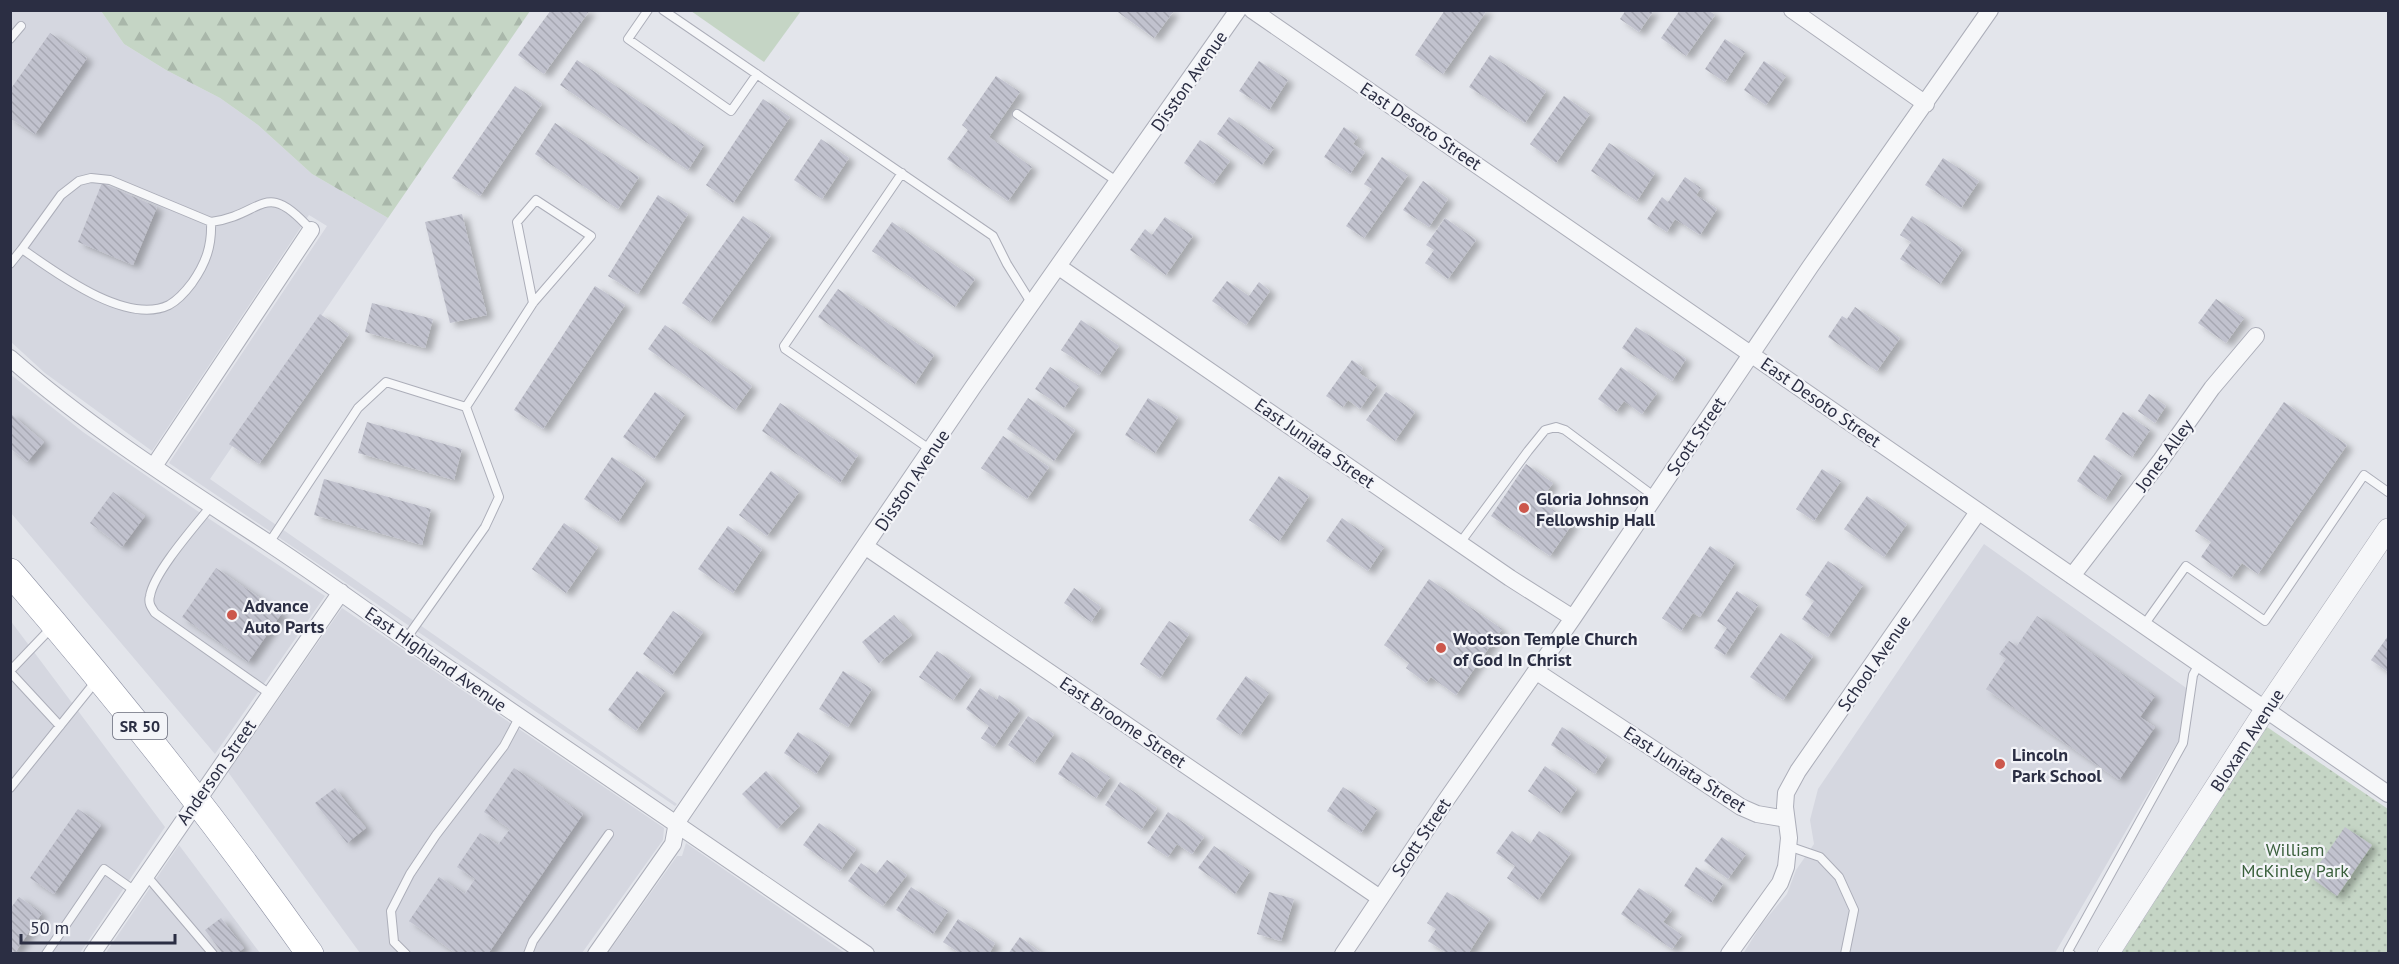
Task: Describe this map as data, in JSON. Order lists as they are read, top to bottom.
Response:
{
  "streets": {
    "highway": ["SR 50"],
    "street": [
      "Disston Avenue",
      "East Desoto Street",
      "Scott Street",
      "East Juniata Street",
      "Jones Alley",
      "East Highland Avenue",
      "School Avenue",
      "East Broome Street",
      "Bloxam Avenue",
      "Anderson Street"
    ]
  },
  "crossings": [
    ["Disston Avenue", "East Juniata Street"],
    ["Disston Avenue", "East Highland Avenue"],
    ["Disston Avenue", "East Broome Street"],
    ["East Desoto Street", "Scott Street"],
    ["East Desoto Street", "Jones Alley"],
    ["East Desoto Street", "School Avenue"],
    ["East Desoto Street", "Bloxam Avenue"],
    ["Scott Street", "East Juniata Street"],
    ["Scott Street", "East Broome Street"],
    ["East Juniata Street", "School Avenue"],
    ["East Highland Avenue", "Anderson Street"],
    ["SR 50", "Anderson Street"]
  ],
  "parks": ["William McKinley Park"],
  "places": [
    "Gloria Johnson Fellowship Hall",
    "Advance Auto Parts",
    "Wootson Temple Church of God In Christ",
    "Lincoln Park School"
  ],
  "scale_bar": "50 m"
}
